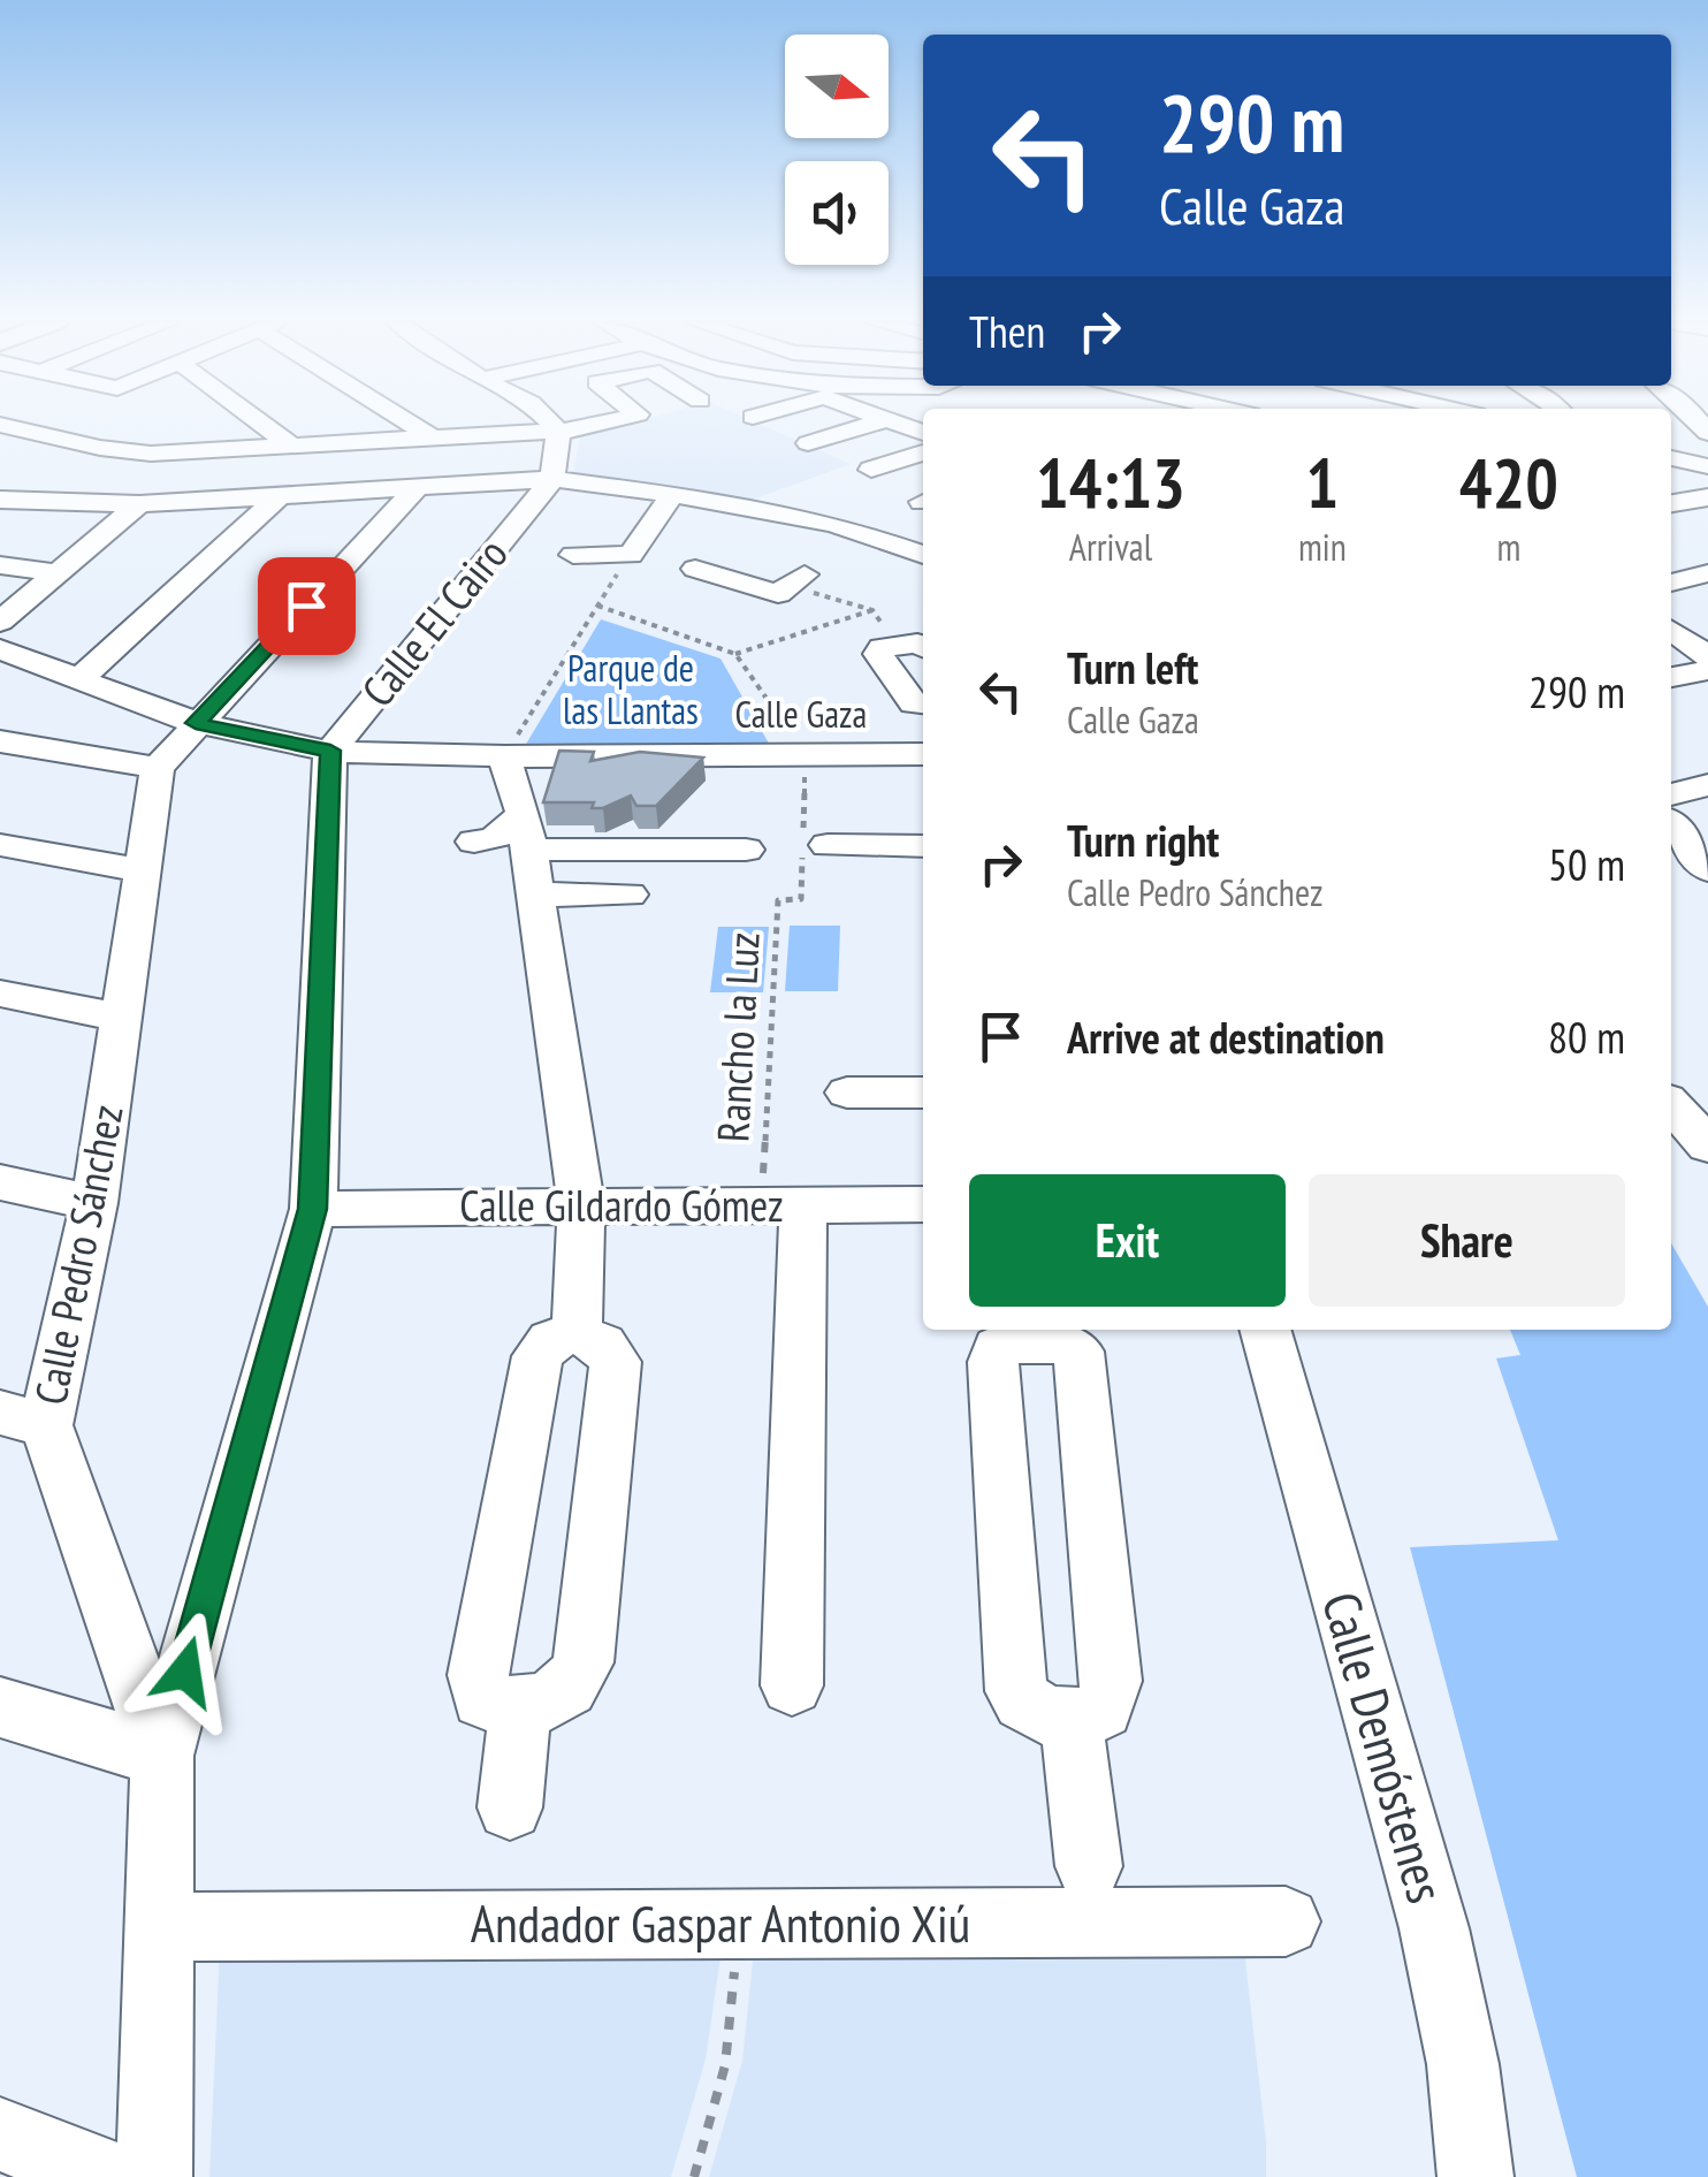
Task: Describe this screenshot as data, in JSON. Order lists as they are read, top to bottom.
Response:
{
  "streets": {
    "street": [
      "Calle El Cairo",
      "Calle Gaza",
      "Calle Gildardo Gómez",
      "Calle Pedro Sánchez",
      "Calle Demóstenes",
      "Andador Gaspar Antonio Xiú"
    ],
    "path": ["Rancho la Luz"]
  },
  "crossings": [
    ["Calle El Cairo", "Calle Gaza"],
    ["Calle Gaza", "Rancho la Luz"],
    ["Rancho la Luz", "Calle Gildardo Gómez"],
    ["Calle Pedro Sánchez", "Andador Gaspar Antonio Xiú"]
  ],
  "parks": ["Parque de las Llantas"],
  "north": "right",
  "page": {
    "turn": ["290 m", "Calle Gaza"],
    "then": "Then",
    "eta": [
      "14:13",
      "Arrival",
      "1",
      "min",
      "420",
      "m"
    ],
    "list": [
      {
        "name": "Turn left",
        "note": "Calle Gaza",
        "value": "290 m"
      },
      {
        "name": "Turn right",
        "note": "Calle Pedro Sánchez",
        "value": "50 m"
      },
      {
        "name": "Arrive at destination",
        "value": "80 m"
      }
    ],
    "buttons": ["Exit", "Share"]
  }
}
